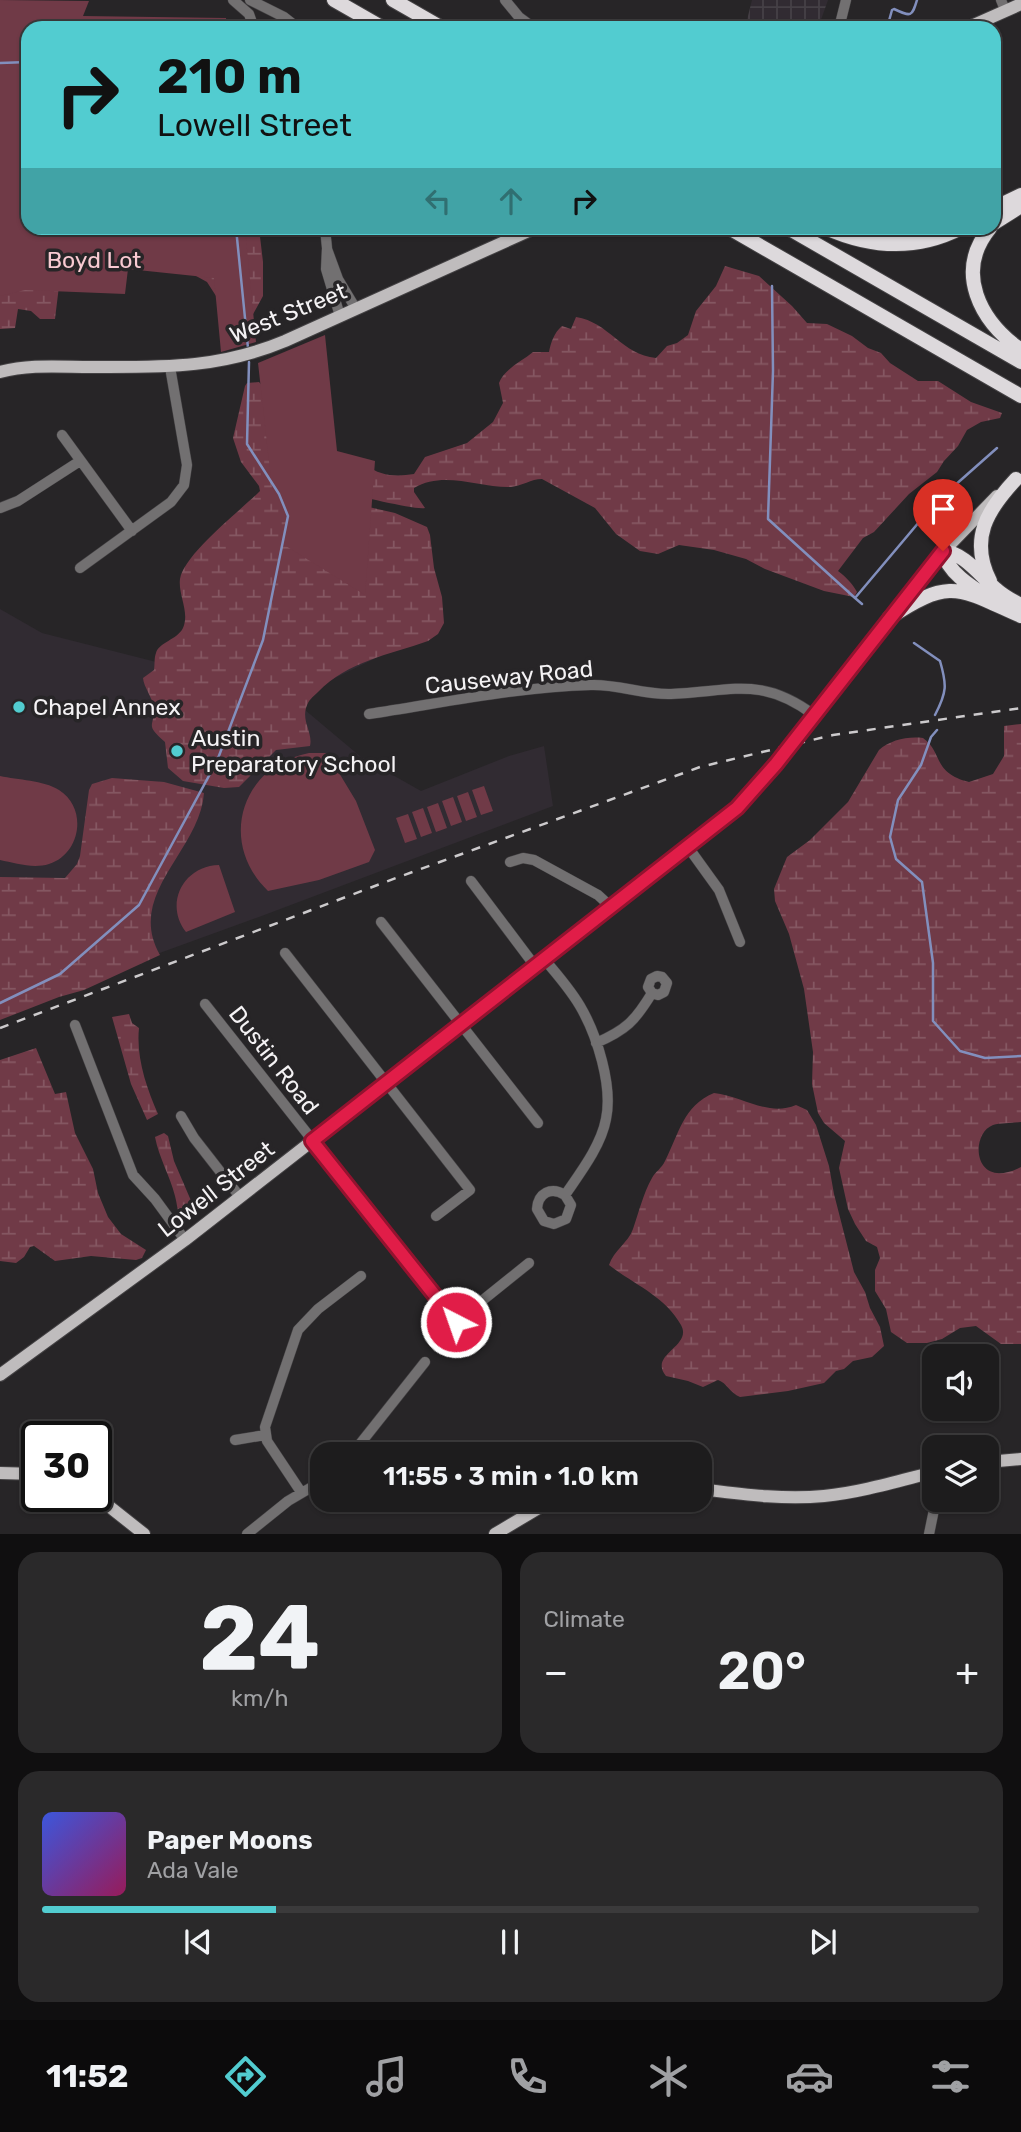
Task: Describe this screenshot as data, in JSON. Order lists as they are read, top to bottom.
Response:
{
  "streets": {
    "main road": ["West Street", "Lowell Street"],
    "street": ["Causeway Road", "Dustin Road"]
  },
  "crossings": [
    ["Causeway Road", "Lowell Street"],
    ["Dustin Road", "Lowell Street"]
  ],
  "parks": ["Boyd Lot"],
  "places": ["Chapel Annex", "Austin Preparatory School"],
  "page": {
    "turn": ["210 m", "Lowell Street"],
    "limit": "30",
    "trip": "11:55 · 3 min · 1.0 km",
    "tile": [
      ["24", "km/h"],
      "Climate"
    ],
    "heat": ["−", "20°", "+"],
    "song": ["Paper Moons", "Ada Vale"],
    "tabs": "11:52"
  }
}
